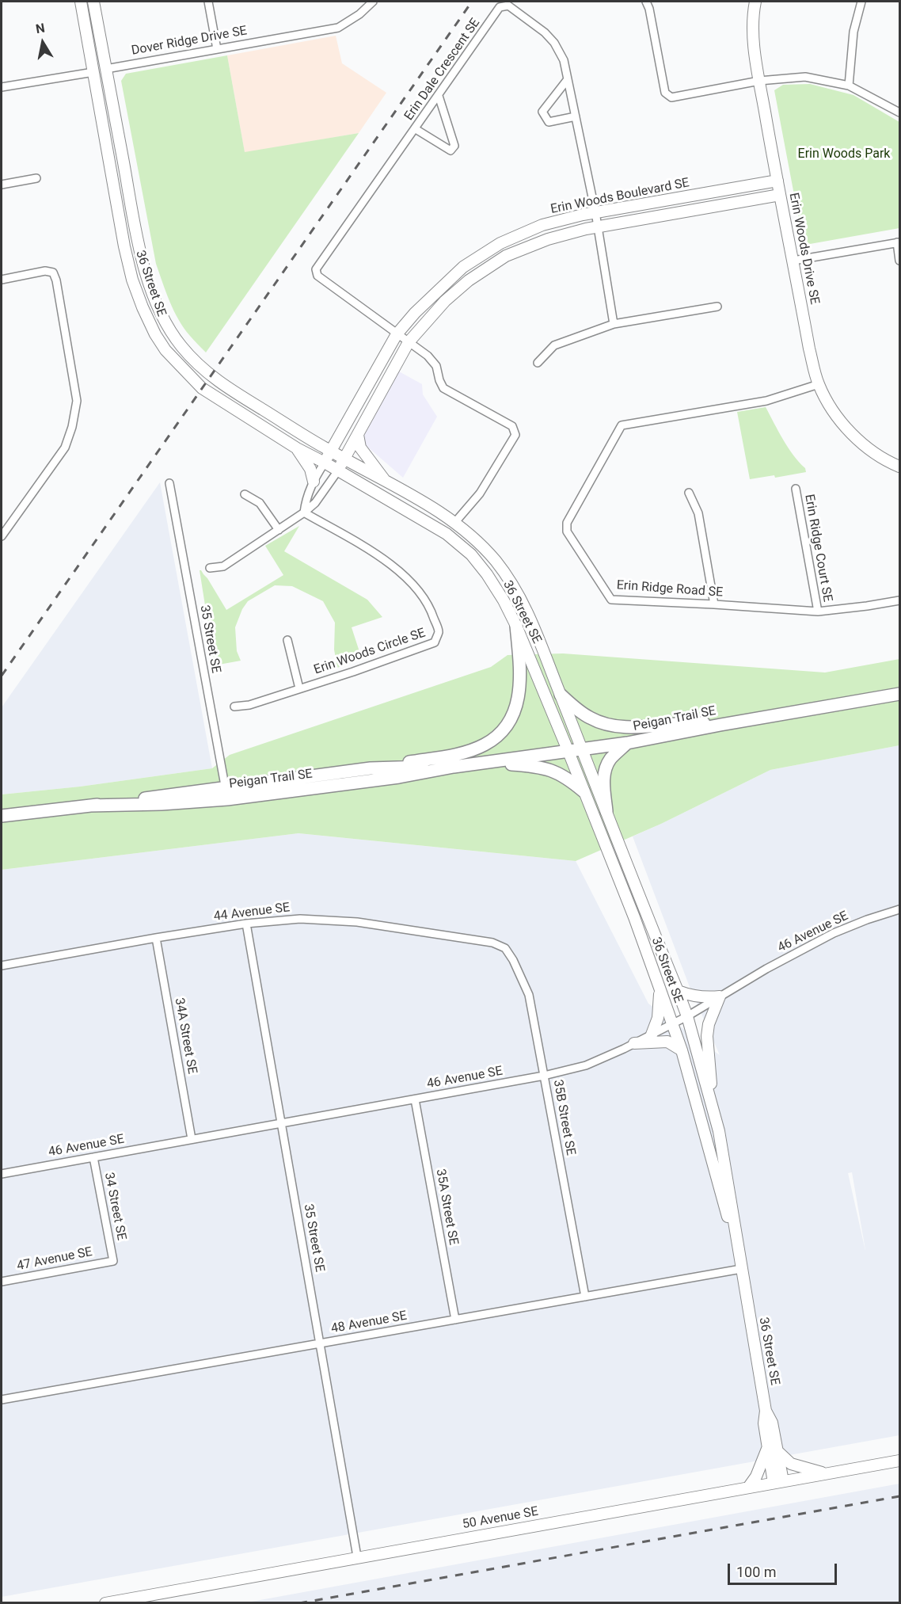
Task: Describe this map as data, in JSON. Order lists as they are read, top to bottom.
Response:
{
  "streets": {
    "main road": ["Peigan Trail SE"],
    "street": [
      "Dover Ridge Drive SE",
      "Erin Dale Crescent SE",
      "Erin Woods Boulevard SE",
      "Erin Woods Drive SE",
      "36 Street SE",
      "Erin Ridge Court SE",
      "Erin Ridge Road SE",
      "35 Street SE",
      "Erin Woods Circle SE",
      "44 Avenue SE",
      "46 Avenue SE",
      "34A Street SE",
      "35B Street SE",
      "34 Street SE",
      "35A Street SE",
      "47 Avenue SE",
      "48 Avenue SE",
      "50 Avenue SE"
    ]
  },
  "crossings": [
    ["Dover Ridge Drive SE", "36 Street SE"],
    ["Erin Dale Crescent SE", "Erin Woods Boulevard SE"],
    ["Erin Dale Crescent SE", "36 Street SE"],
    ["Erin Woods Boulevard SE", "Erin Woods Drive SE"],
    ["Erin Woods Boulevard SE", "36 Street SE"],
    ["Erin Woods Drive SE", "Erin Ridge Road SE"],
    ["36 Street SE", "Peigan Trail SE"],
    ["36 Street SE", "46 Avenue SE"],
    ["36 Street SE", "48 Avenue SE"],
    ["36 Street SE", "50 Avenue SE"],
    ["Erin Ridge Court SE", "Erin Ridge Road SE"],
    ["35 Street SE", "Peigan Trail SE"],
    ["35 Street SE", "44 Avenue SE"],
    ["35 Street SE", "46 Avenue SE"],
    ["35 Street SE", "48 Avenue SE"],
    ["35 Street SE", "50 Avenue SE"],
    ["44 Avenue SE", "34A Street SE"],
    ["44 Avenue SE", "35B Street SE"],
    ["46 Avenue SE", "34A Street SE"],
    ["46 Avenue SE", "35B Street SE"],
    ["46 Avenue SE", "34 Street SE"],
    ["46 Avenue SE", "35A Street SE"],
    ["35B Street SE", "48 Avenue SE"],
    ["34 Street SE", "47 Avenue SE"],
    ["35A Street SE", "48 Avenue SE"]
  ],
  "parks": ["Erin Woods Park"],
  "scale_bar": "100 m",
  "north": "top"
}
